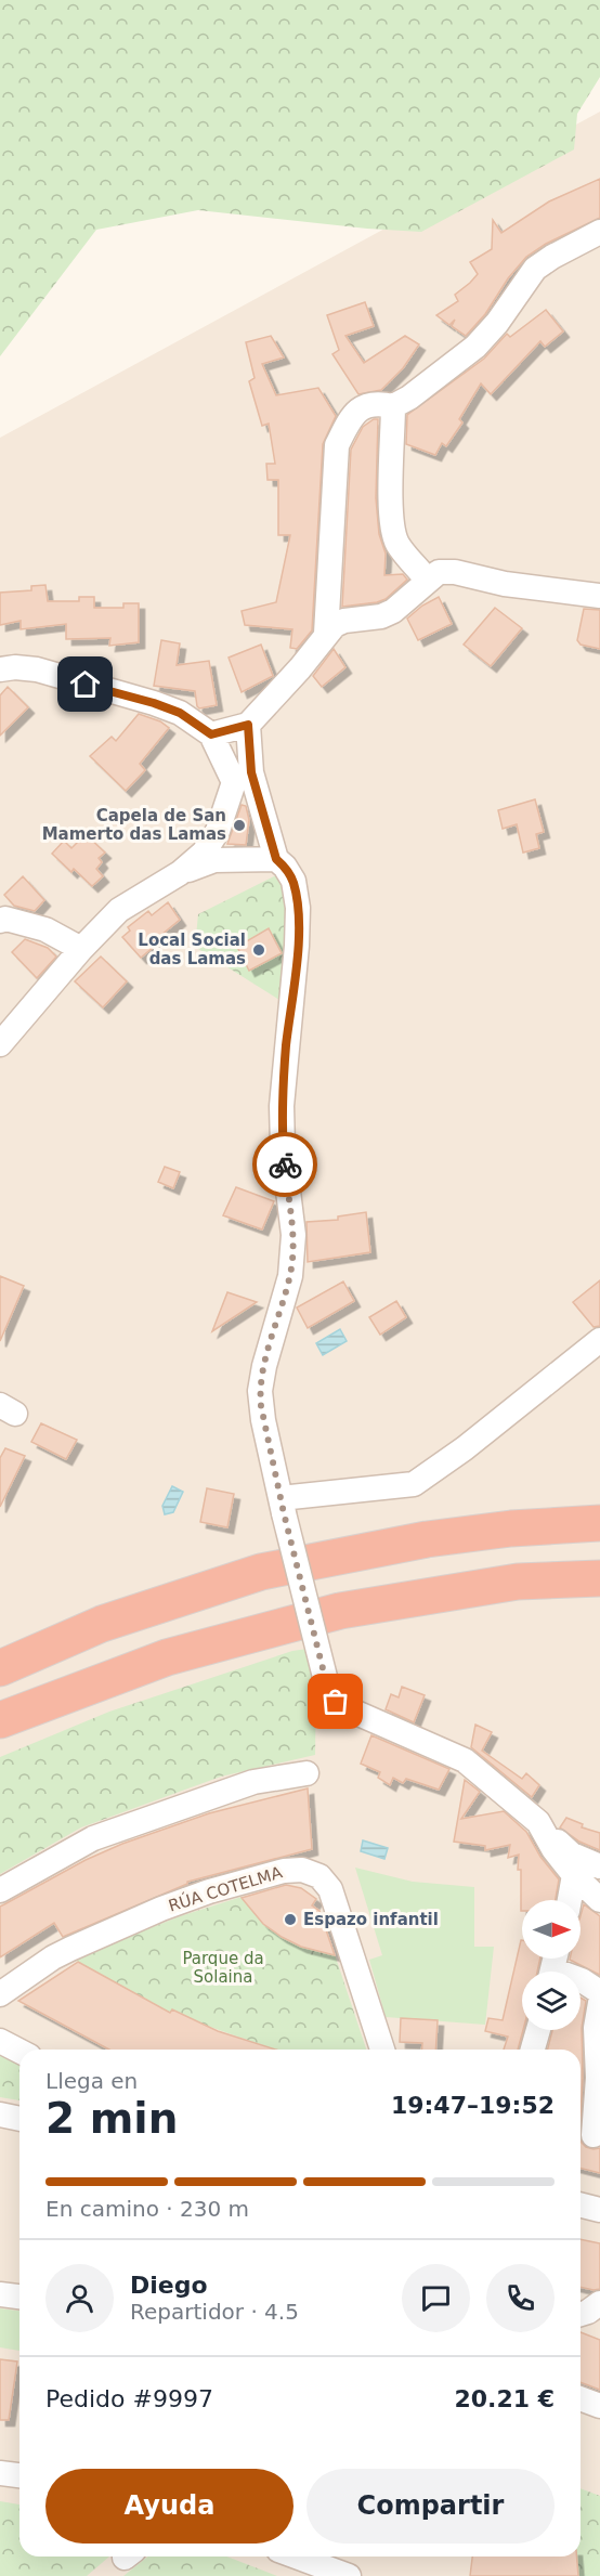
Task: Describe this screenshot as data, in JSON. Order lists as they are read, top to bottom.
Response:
{
  "streets": {
    "street": ["RÚA COTELMA"]
  },
  "parks": ["Parque da Solaina"],
  "places": ["Capela de San Mamerto das Lamas", "Local Social das Lamas", "Espazo infantil"],
  "north": "right",
  "page": {
    "heading": ["2 min", "Llega en", "19:47–19:52"],
    "panel": [
      "Diego",
      "Repartidor · 4.5",
      "Pedido #9997",
      "20.21 €"
    ],
    "bar": "En camino · 230 m",
    "buttons": ["Ayuda", "Compartir"]
  }
}
